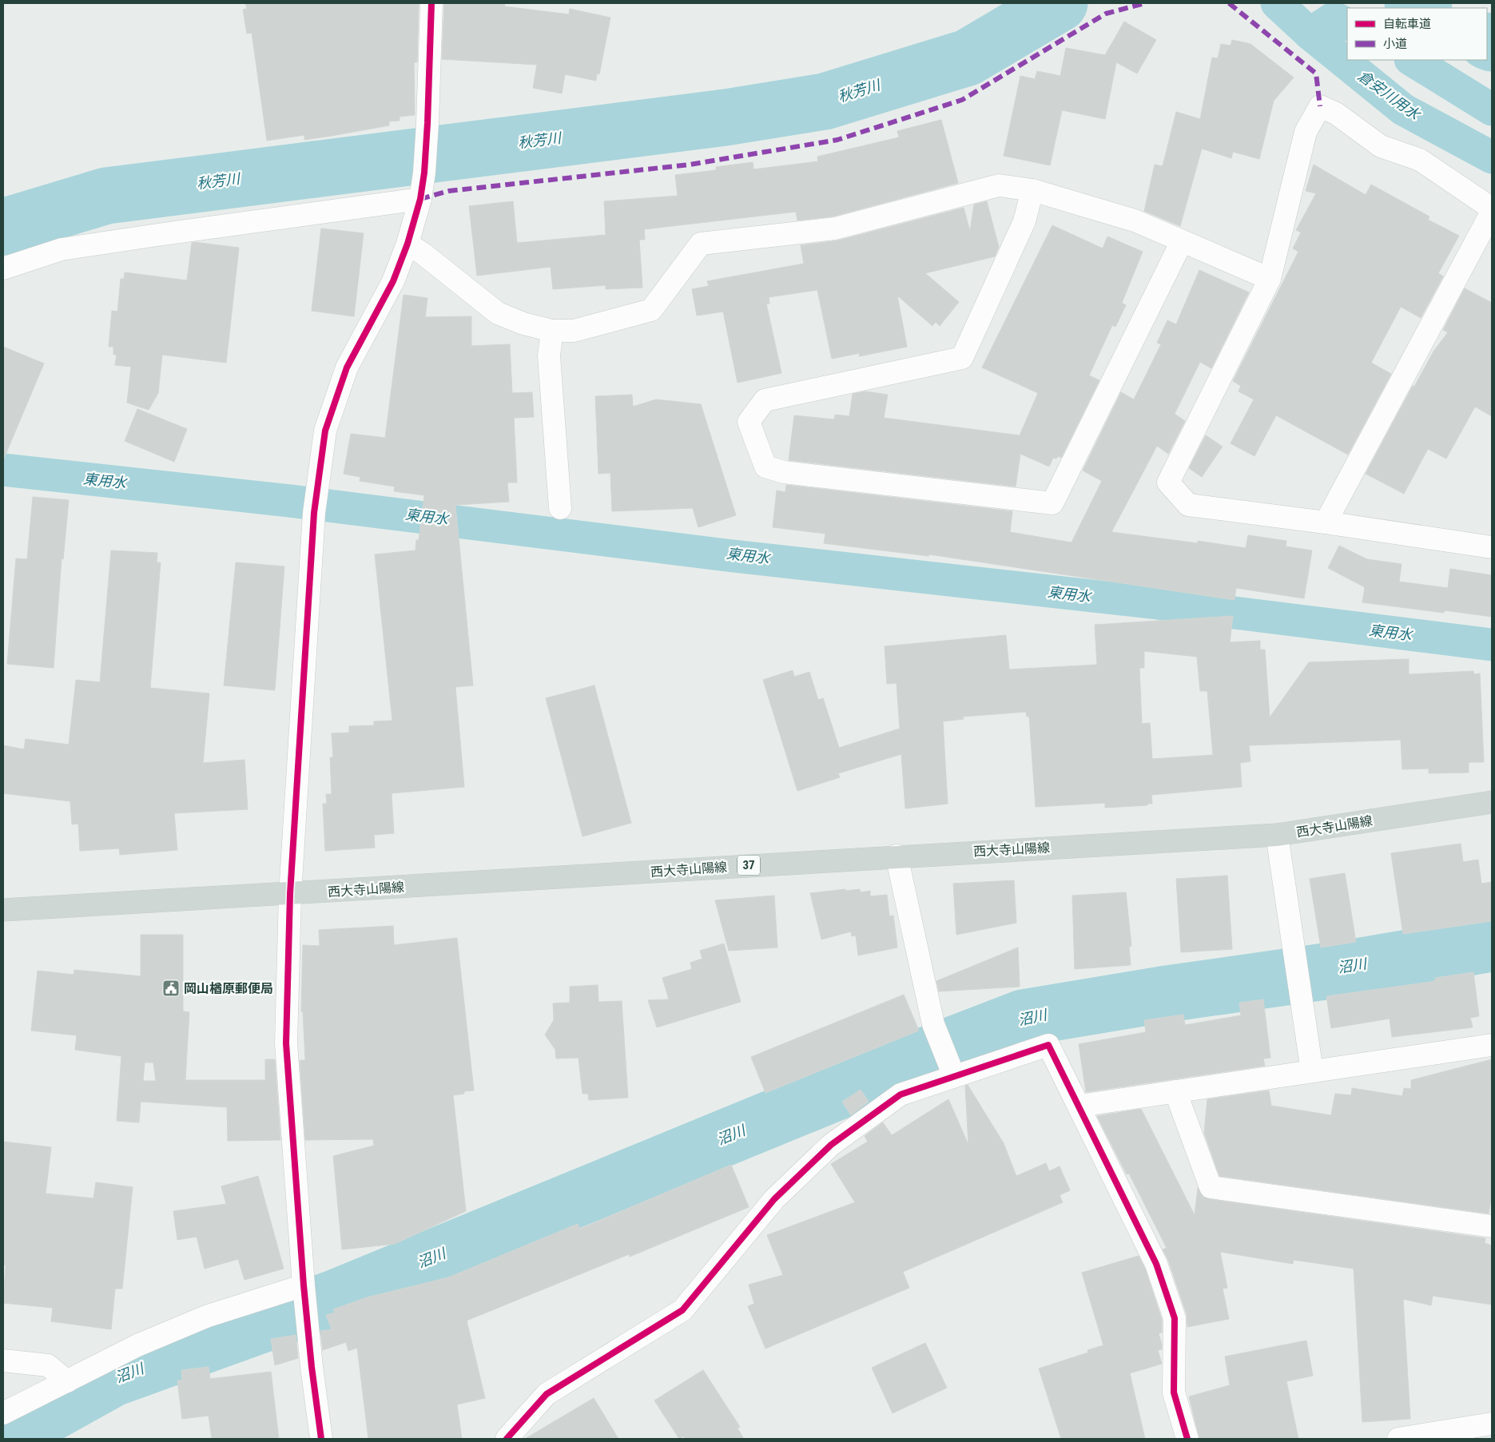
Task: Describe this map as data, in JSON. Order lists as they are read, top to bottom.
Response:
{
  "streets": {
    "main road": ["西大寺山陽線", "37"]
  },
  "water": [
    "秋芳川",
    "倉安川用水",
    "東用水",
    "沼川"
  ],
  "places": {
    "public building": ["岡山楢原郵便局"]
  },
  "legend": ["自転車道", "小道"]
}
